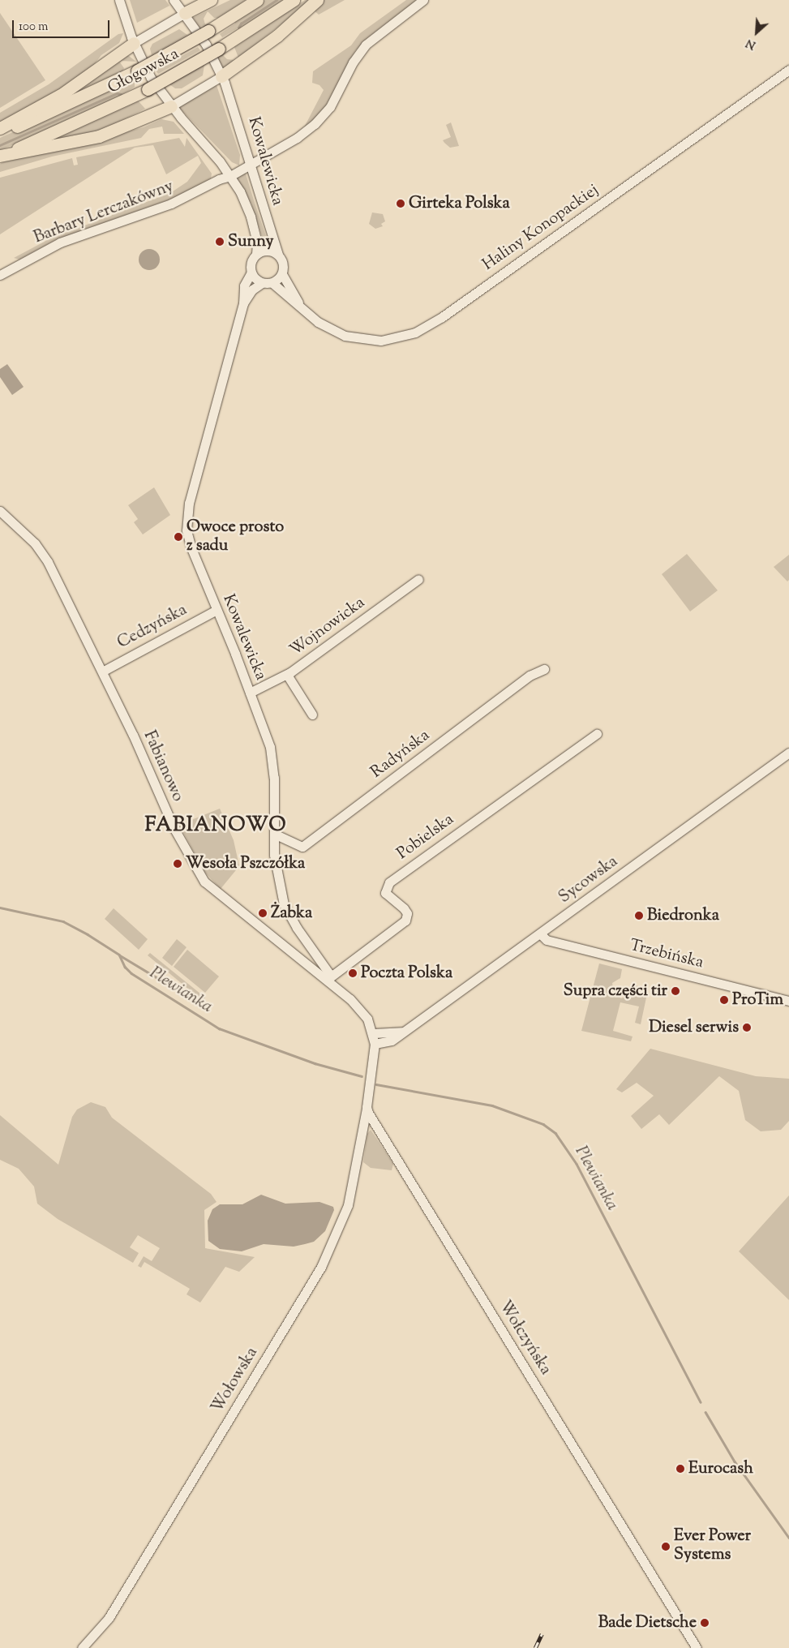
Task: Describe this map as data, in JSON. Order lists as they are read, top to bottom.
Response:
{
  "streets": {
    "main road": ["Głogowska"],
    "street": [
      "Kowalewicka",
      "Barbary Lerczakówny",
      "Haliny Konopackiej",
      "Cedzyńska",
      "Wojnowicka",
      "Radyńska",
      "Fabianowo",
      "Pobielska",
      "Sycowska",
      "Trzebińska",
      "Wołczyńska",
      "Wołowska"
    ]
  },
  "crossings": [
    ["Kowalewicka", "Barbary Lerczakówny"],
    ["Kowalewicka", "Haliny Konopackiej"],
    ["Kowalewicka", "Cedzyńska"],
    ["Kowalewicka", "Wojnowicka"],
    ["Kowalewicka", "Radyńska"],
    ["Kowalewicka", "Fabianowo"],
    ["Kowalewicka", "Pobielska"],
    ["Cedzyńska", "Fabianowo"],
    ["Fabianowo", "Pobielska"],
    ["Sycowska", "Trzebińska"],
    ["Wołczyńska", "Wołowska"]
  ],
  "districts": ["FABIANOWO"],
  "water": ["Plewianka"],
  "places": [
    "Girteka Polska",
    "Sunny",
    "Owoce prosto z sadu",
    "Wesoła Pszczółka",
    "Żabka",
    "Biedronka",
    "Poczta Polska",
    "Supra części tir",
    "ProTim",
    "Diesel serwis",
    "Eurocash",
    "Ever Power Systems",
    "Bade Dietsche"
  ],
  "scale_bar": "100 m",
  "north": "bottom left"
}
